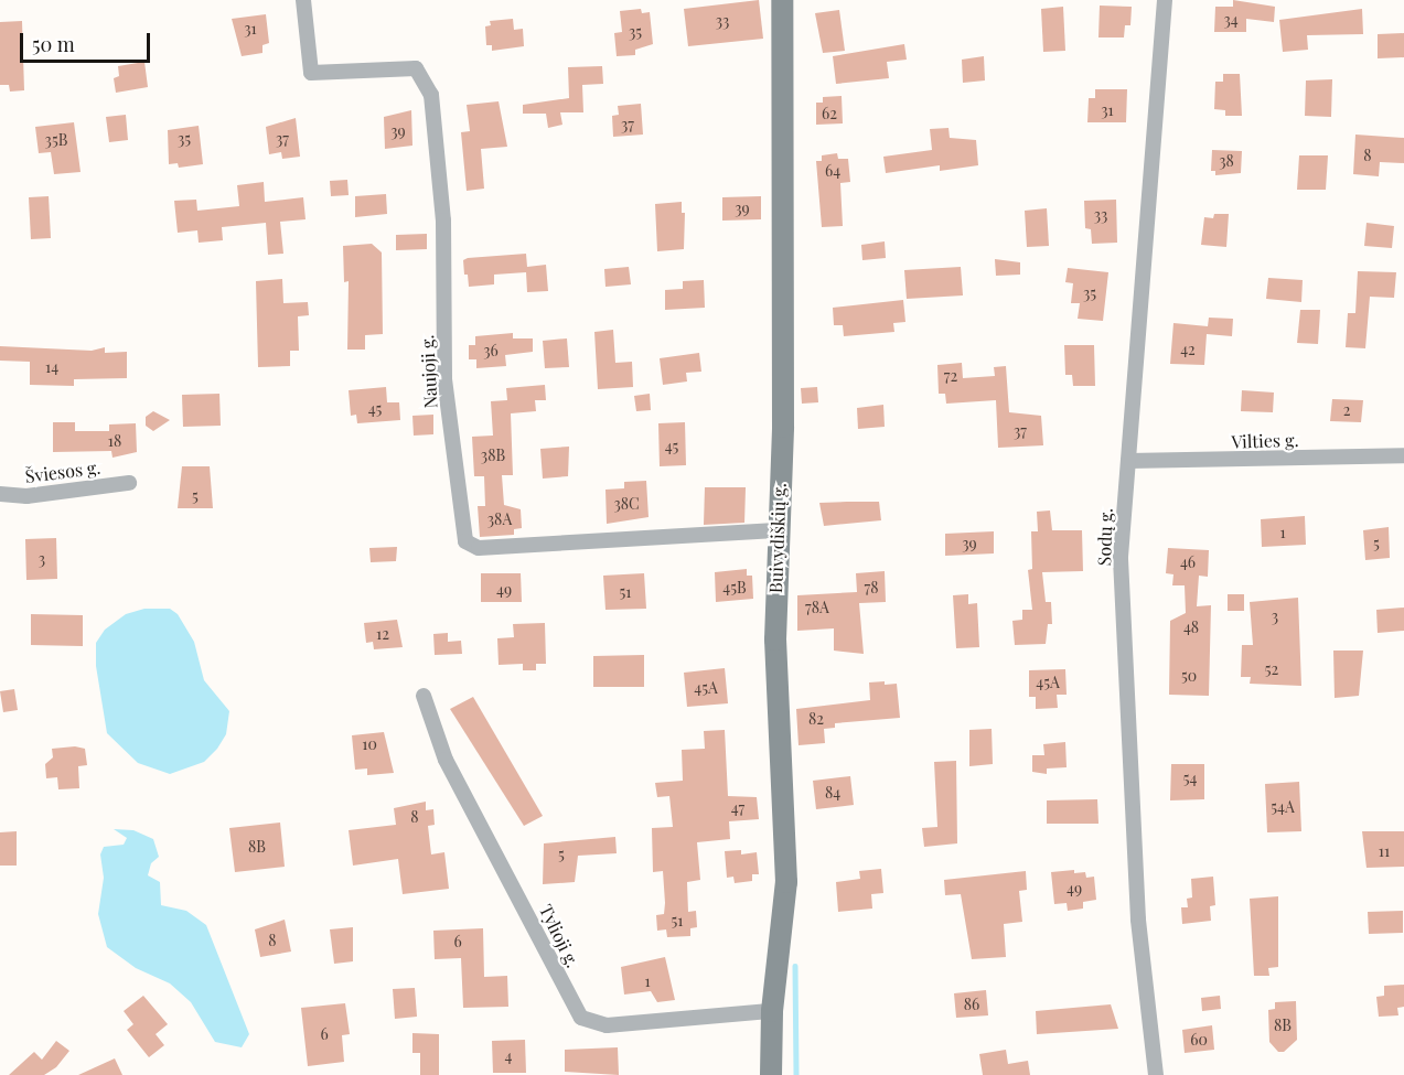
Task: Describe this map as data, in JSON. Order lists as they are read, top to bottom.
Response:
{
  "streets": {
    "main road": ["Buivydiškių g."],
    "street": [
      "Naujoji g.",
      "Vilties g.",
      "Šviesos g.",
      "Sodų g.",
      "Tylioji g."
    ]
  },
  "crossings": [
    ["Naujoji g.", "Buivydiškių g."],
    ["Vilties g.", "Sodų g."],
    ["Buivydiškių g.", "Tylioji g."]
  ],
  "house_numbers": [
    "34",
    "33",
    "31",
    "35",
    "31",
    "62",
    "37",
    "39",
    "35",
    "37",
    "35B",
    "8",
    "38",
    "64",
    "39",
    "33",
    "35",
    "42",
    "36",
    "14",
    "72",
    "45",
    "2",
    "37",
    "18",
    "45",
    "38B",
    "5",
    "38C",
    "38A",
    "1",
    "39",
    "5",
    "3",
    "46",
    "45B",
    "78",
    "49",
    "51",
    "78A",
    "3",
    "48",
    "12",
    "52",
    "50",
    "45A",
    "45A",
    "82",
    "10",
    "54",
    "84",
    "54A",
    "47",
    "8",
    "8B",
    "11",
    "5",
    "49",
    "51",
    "8",
    "6",
    "1",
    "86",
    "8B",
    "6",
    "60",
    "4"
  ],
  "scale_bar": "50 m"
}
